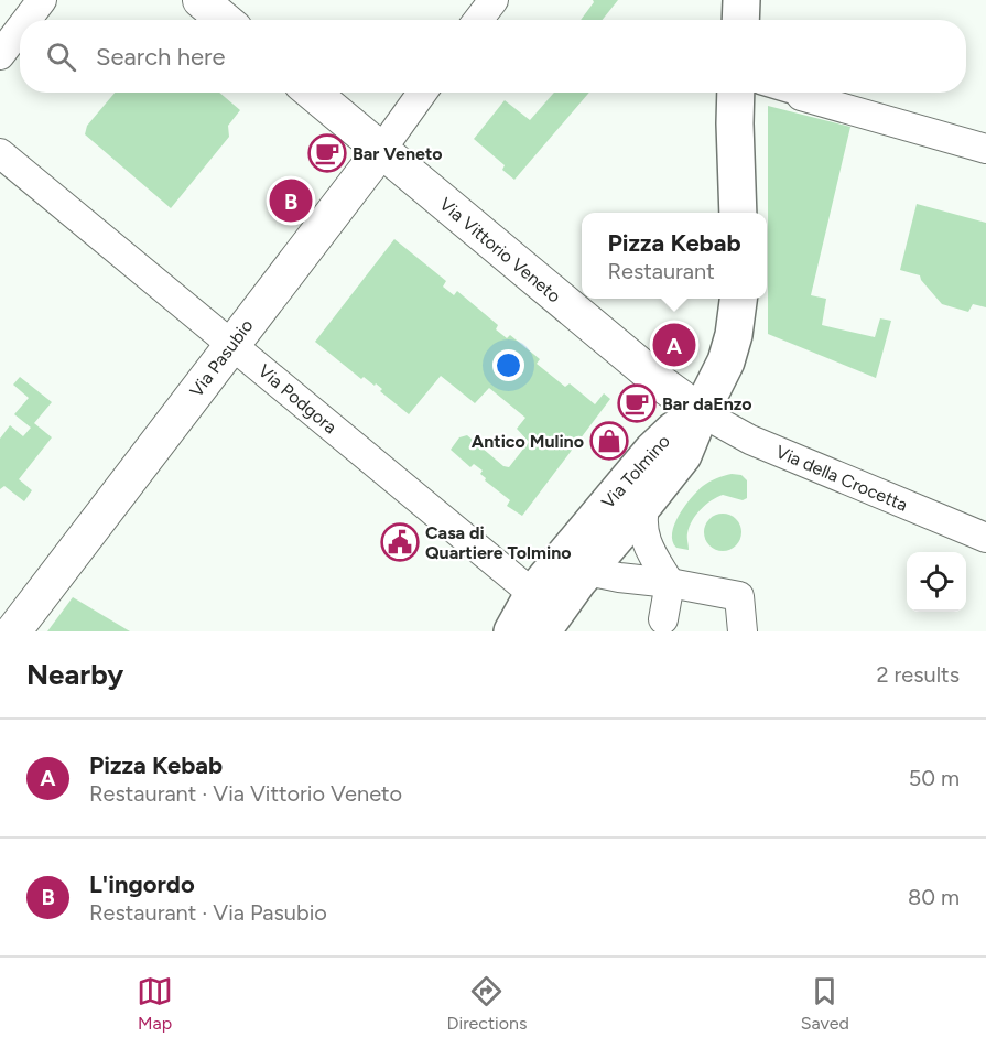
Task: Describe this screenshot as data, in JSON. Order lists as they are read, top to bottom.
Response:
{
  "streets": {
    "main road": ["Via Tolmino"],
    "street": [
      "Via Vittorio Veneto",
      "Via Pasubio",
      "Via Podgora",
      "Via della Crocetta"
    ]
  },
  "crossings": [
    ["Via Vittorio Veneto", "Via Pasubio"],
    ["Via Vittorio Veneto", "Via Tolmino"],
    ["Via Vittorio Veneto", "Via della Crocetta"],
    ["Via Pasubio", "Via Podgora"],
    ["Via Podgora", "Via Tolmino"],
    ["Via Tolmino", "Via della Crocetta"]
  ],
  "places": {
    "cafe": ["Bar Veneto", "Bar daEnzo"],
    "shop": ["Antico Mulino"],
    "public building": ["Casa di Quartiere Tolmino"]
  },
  "page": {
    "search": "Search here",
    "pins": ["B", "A"],
    "popup": ["Pizza Kebab", "Restaurant"],
    "heading": ["Nearby", "2 results"],
    "list": [
      {
        "mark": "A",
        "name": "Pizza Kebab",
        "note": "Restaurant · Via Vittorio Veneto",
        "value": "50 m"
      },
      {
        "mark": "B",
        "name": "L'ingordo",
        "note": "Restaurant · Via Pasubio",
        "value": "80 m"
      }
    ],
    "nav": ["Map", "Directions", "Saved"]
  }
}
